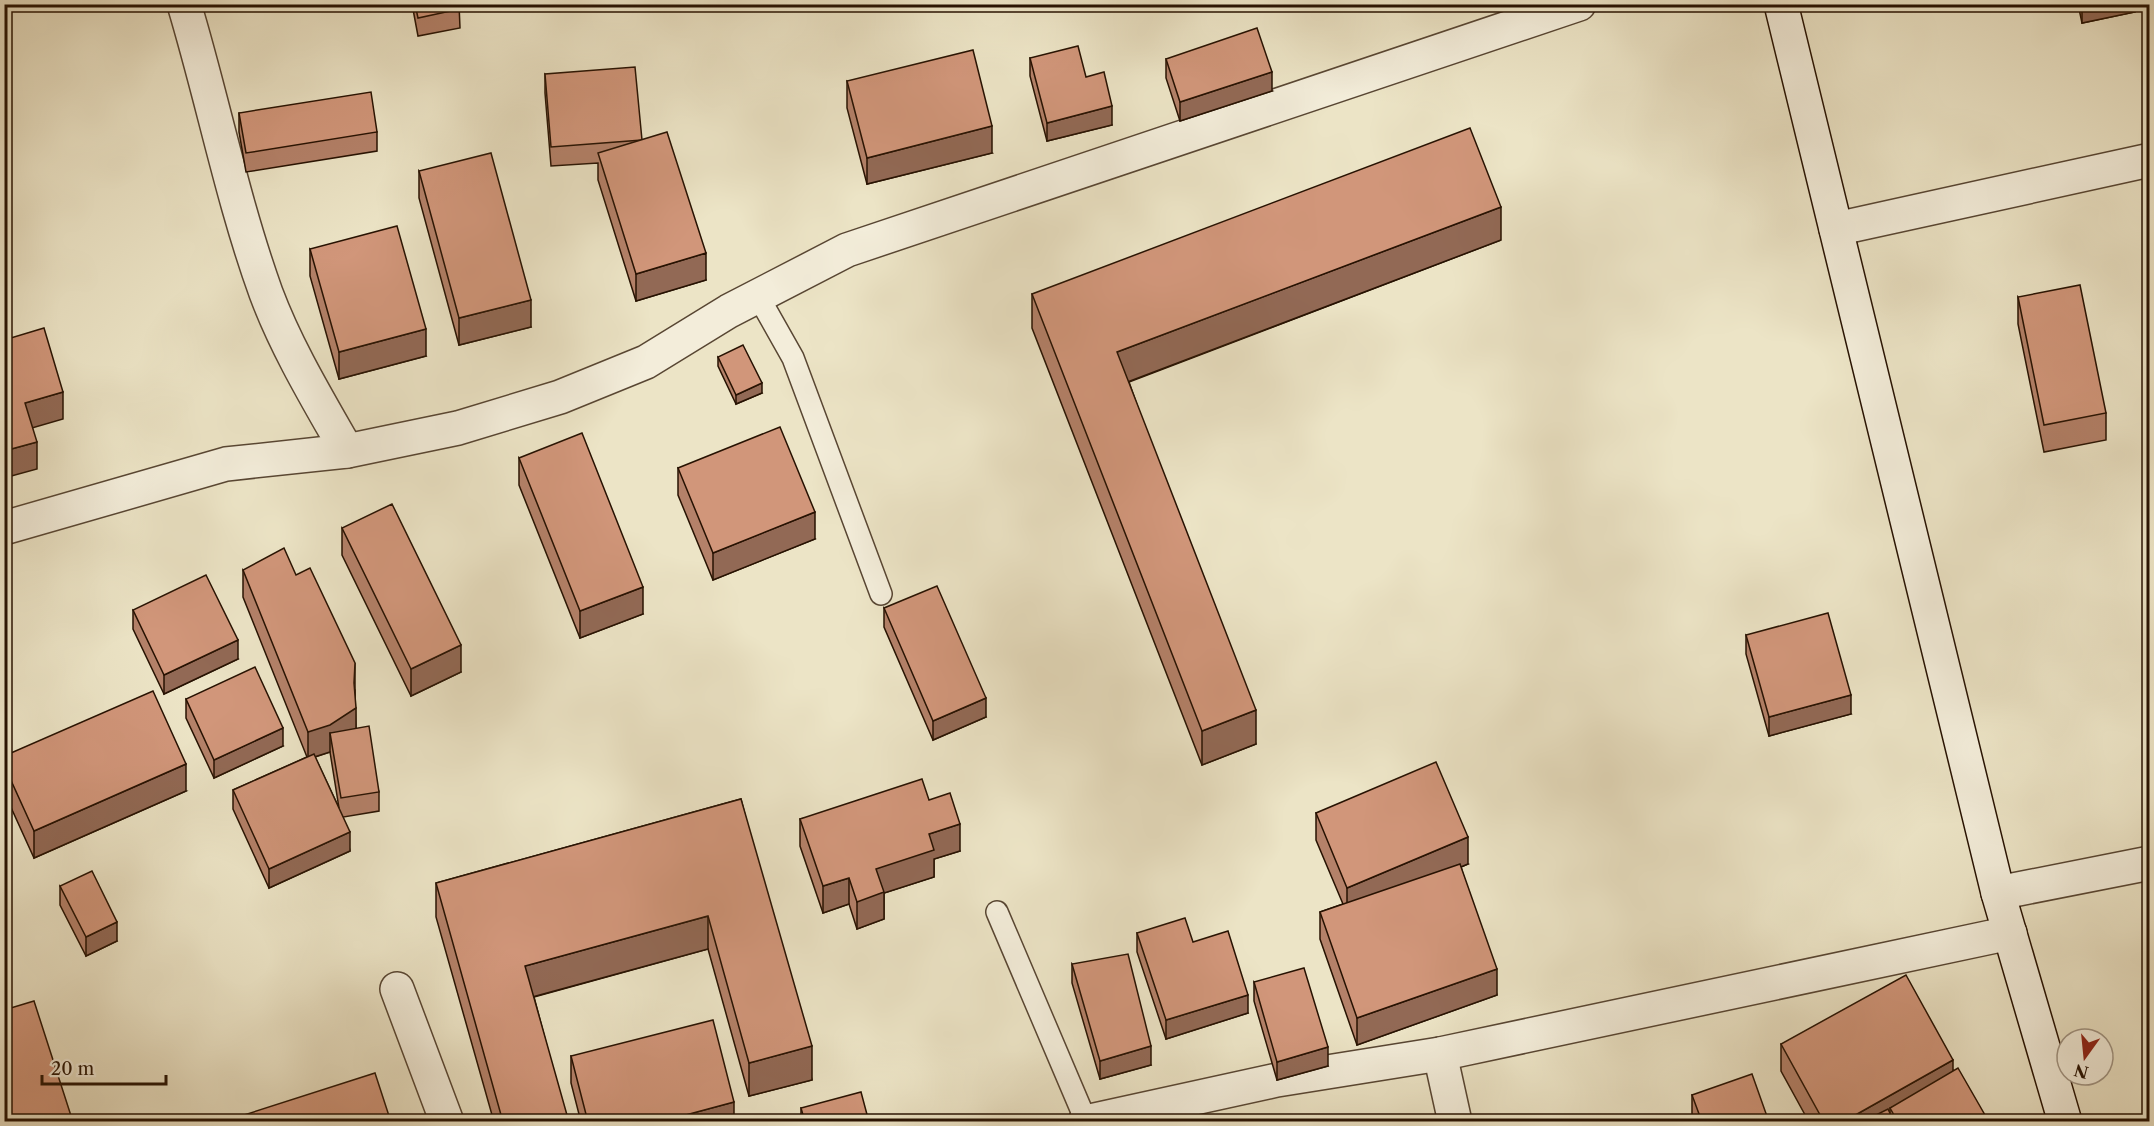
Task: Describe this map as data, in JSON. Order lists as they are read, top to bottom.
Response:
{
  "scale_bar": "20 m",
  "north": "bottom"
}
